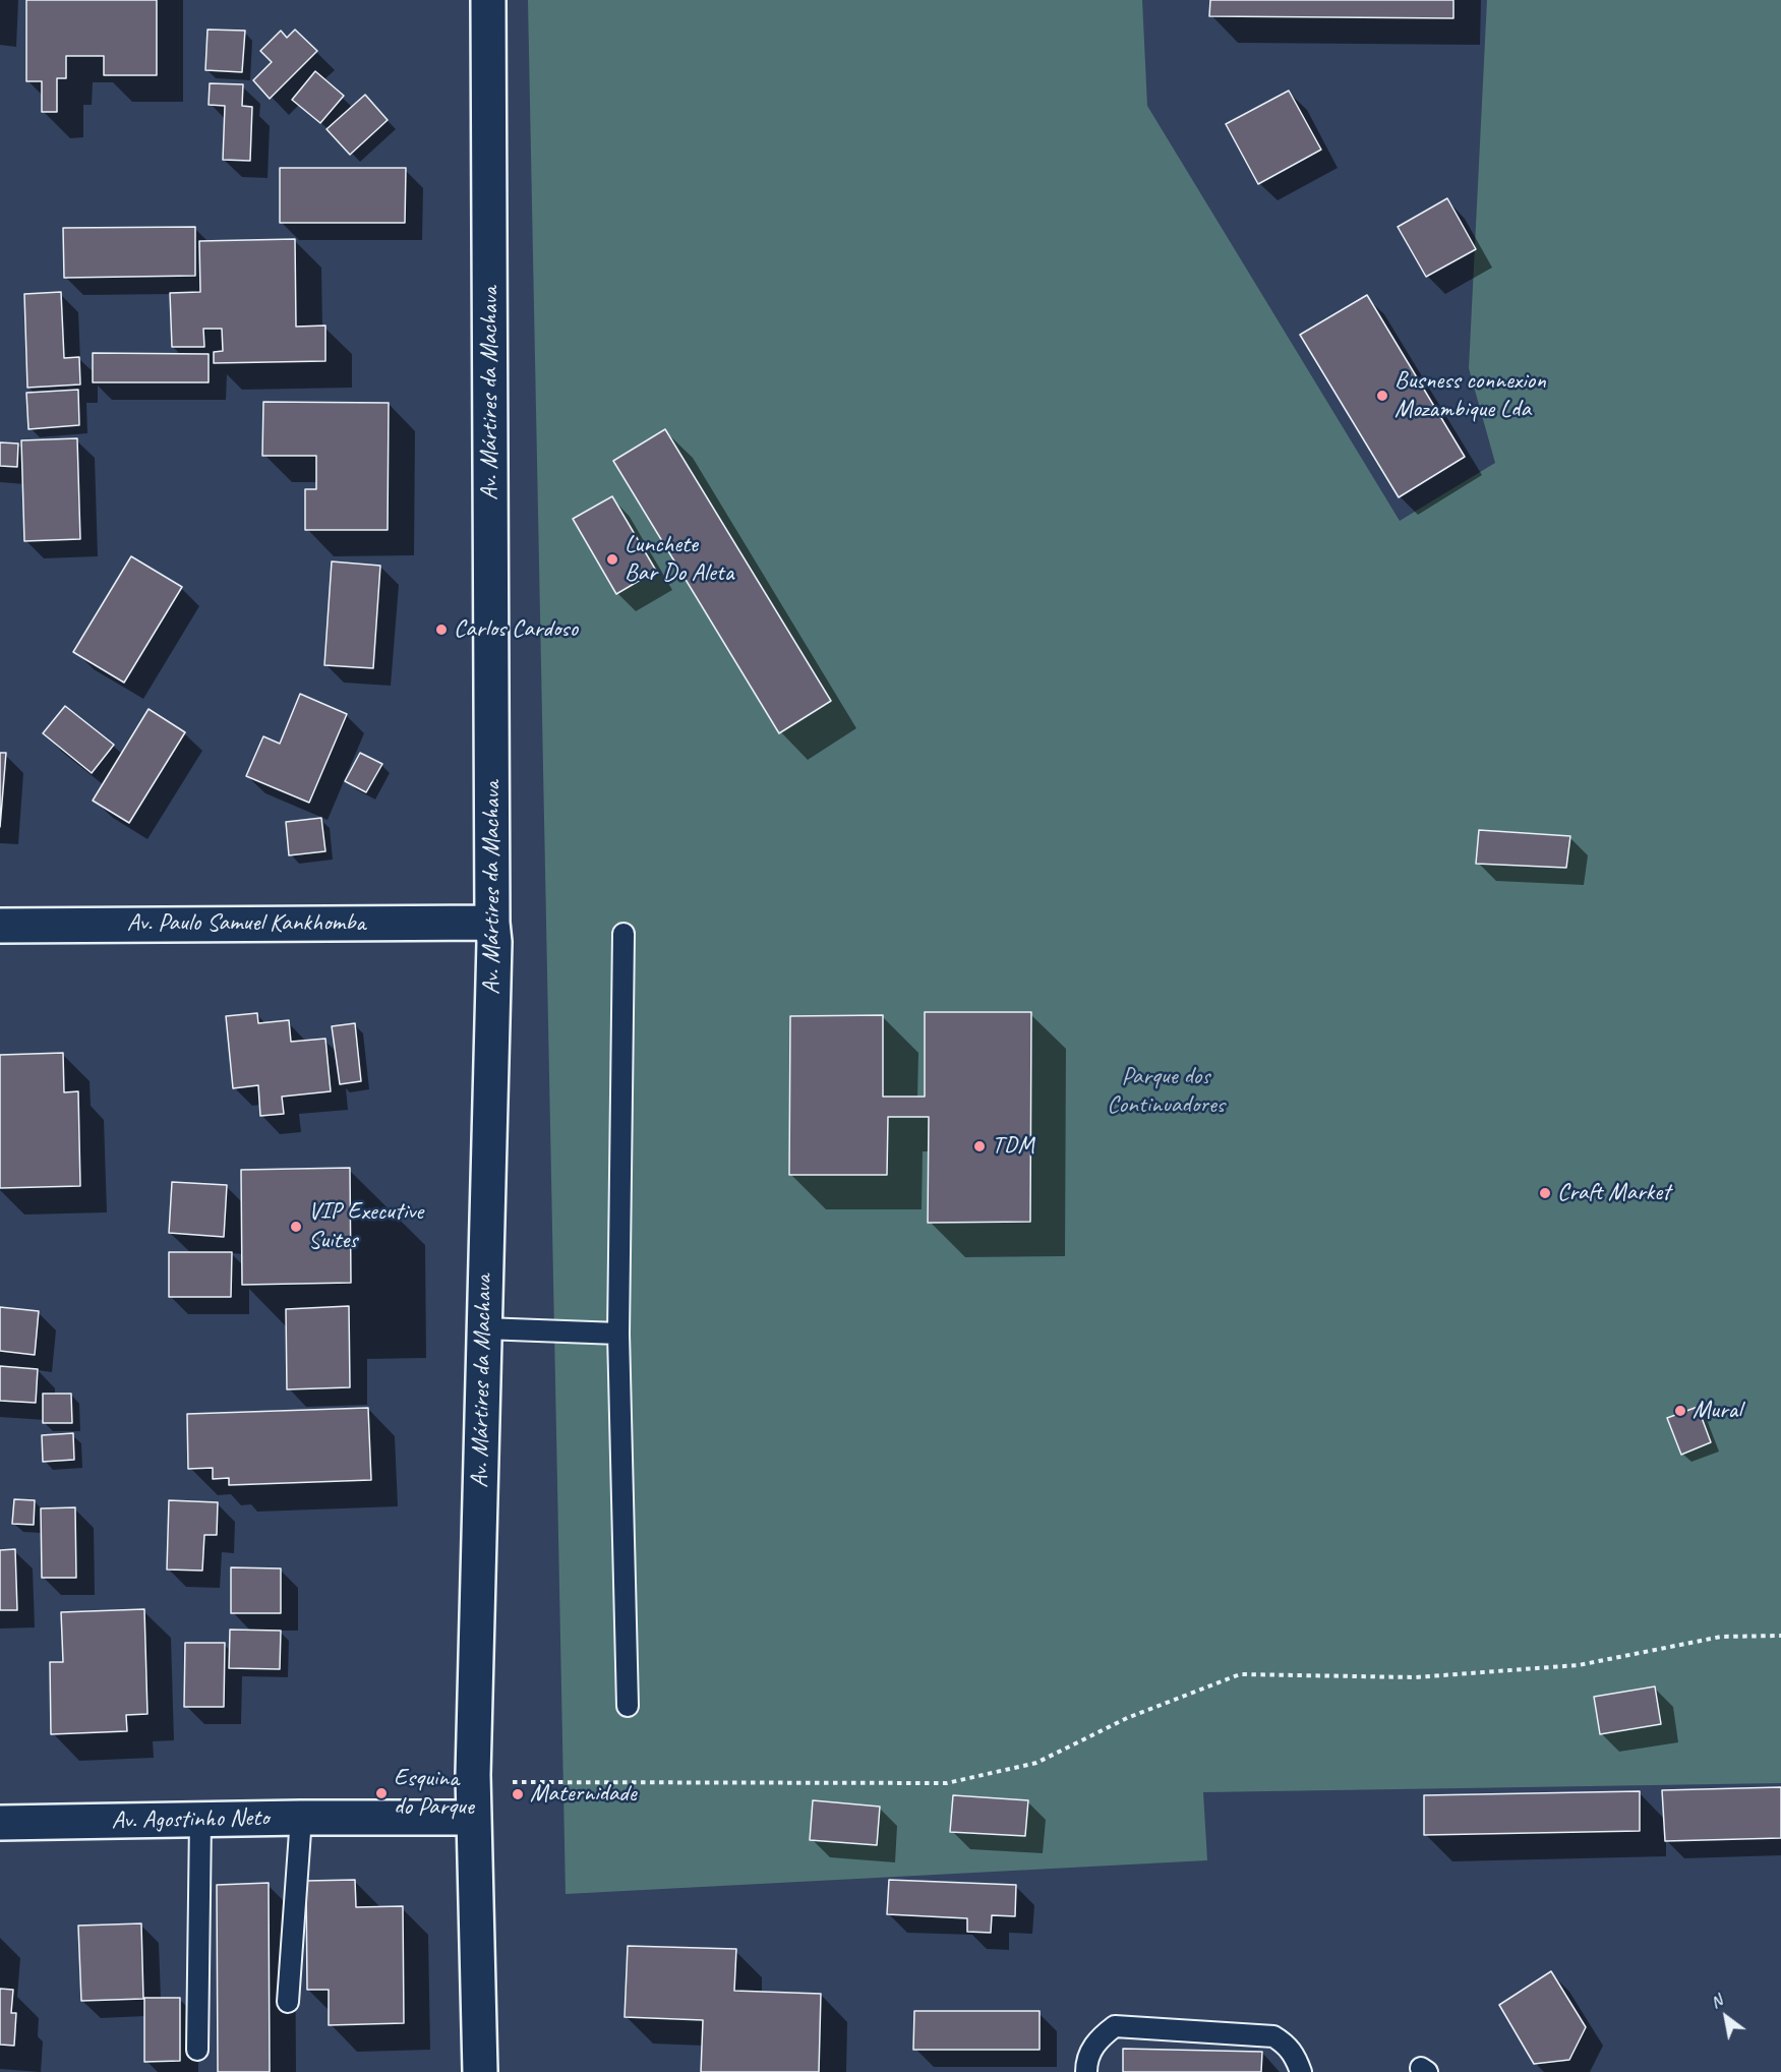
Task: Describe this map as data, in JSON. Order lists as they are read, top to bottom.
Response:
{
  "streets": {
    "street": ["Av. Mártires da Machava", "Av. Paulo Samuel Kankhomba", "Av. Agostinho Neto"]
  },
  "crossings": [
    ["Av. Mártires da Machava", "Av. Paulo Samuel Kankhomba"],
    ["Av. Mártires da Machava", "Av. Agostinho Neto"]
  ],
  "parks": ["Parque dos Continuadores"],
  "places": [
    "Busness connexion Mozambique Lda",
    "Lunchete Bar Do Aleta",
    "Carlos Cardoso",
    "TDM",
    "Craft Market",
    "VIP Executive Suites",
    "Mural",
    "Esquina do Parque",
    "Maternidade"
  ],
  "north": "top left"
}
